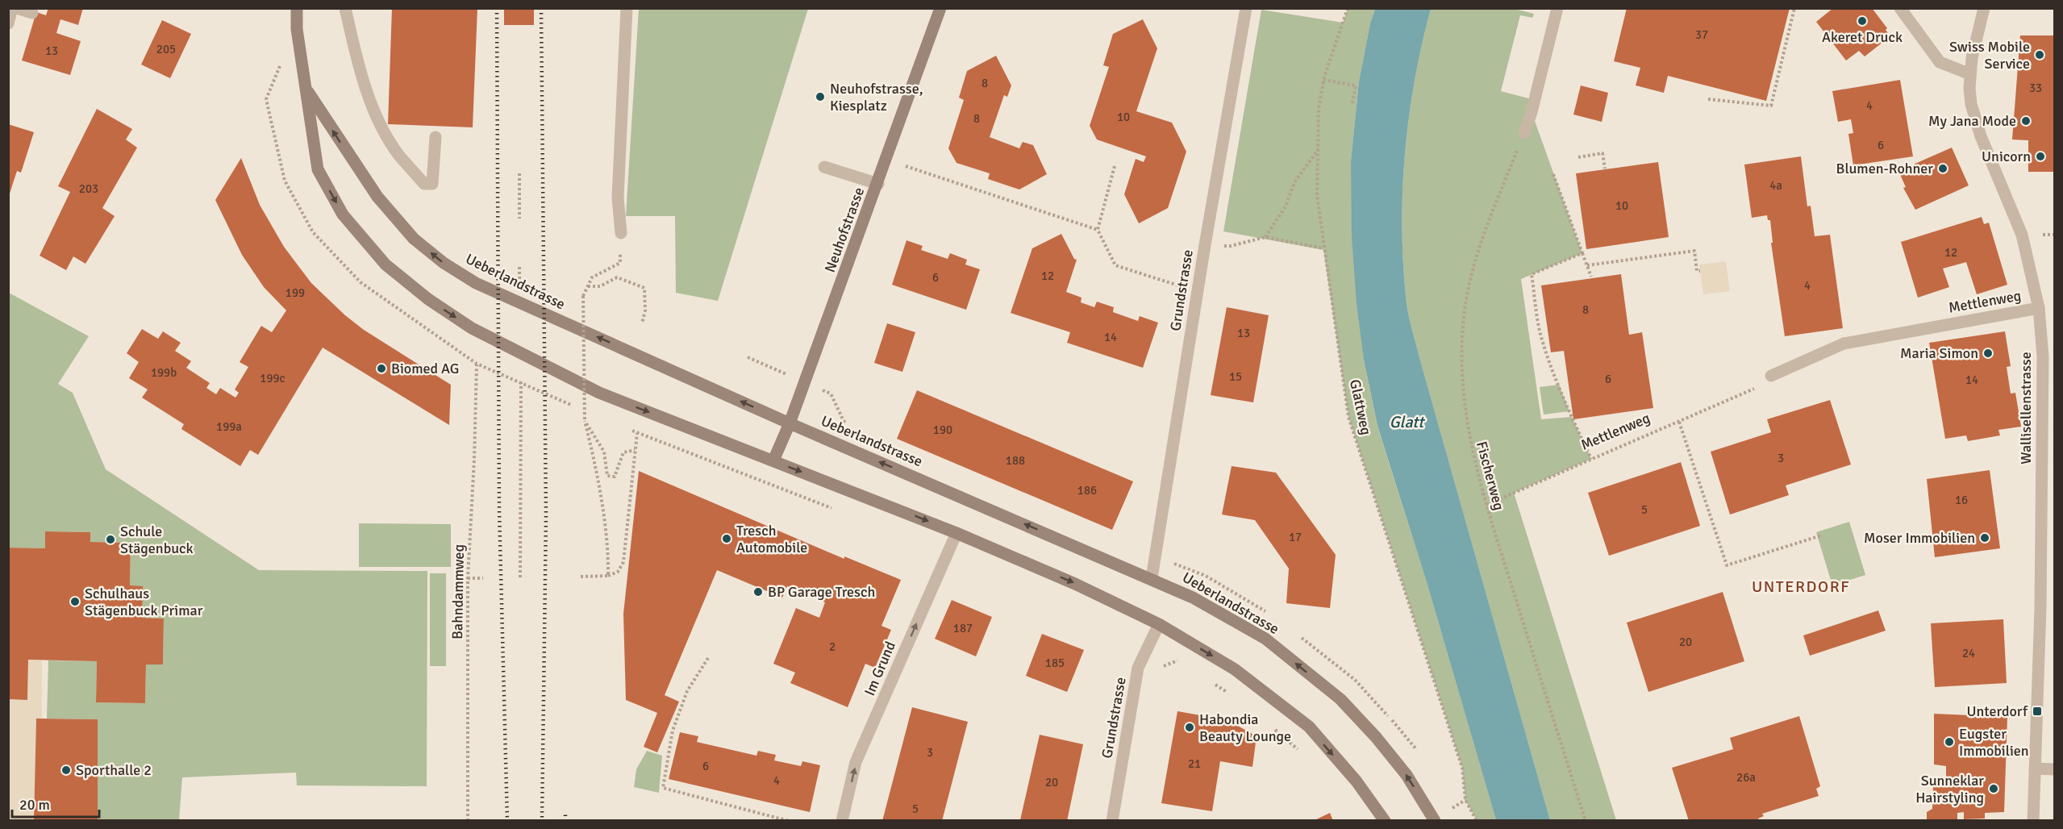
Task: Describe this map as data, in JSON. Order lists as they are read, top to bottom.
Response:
{
  "streets": {
    "main road": ["Neuhofstrasse", "Ueberlandstrasse"],
    "street": [
      "Grundstrasse",
      "Mettlenweg",
      "Wallisellenstrasse",
      "Im Grund"
    ],
    "path": ["Glattweg", "Fischerweg", "Bahndammweg"]
  },
  "crossings": [
    ["Neuhofstrasse", "Ueberlandstrasse"],
    ["Ueberlandstrasse", "Grundstrasse"],
    ["Ueberlandstrasse", "Im Grund"],
    ["Mettlenweg", "Wallisellenstrasse"],
    ["Mettlenweg", "Fischerweg"]
  ],
  "one_way": ["Im Grund"],
  "districts": ["UNTERDORF"],
  "water": ["Glatt"],
  "places": {
    "other": [
      "Akeret Druck",
      "Swiss Mobile Service",
      "Neuhofstrasse, Kiesplatz",
      "My Jana Mode",
      "Unicorn",
      "Blumen-Rohner",
      "Maria Simon",
      "Biomed AG",
      "Moser Immobilien",
      "Tresch Automobile",
      "Schule Stägenbuck",
      "BP Garage Tresch",
      "Schulhaus Stägenbuck Primar",
      "Habondia Beauty Lounge",
      "Eugster Immobilien",
      "Sporthalle 2",
      "Sunneklar Hairstyling"
    ],
    "transit": ["Unterdorf"]
  },
  "house_numbers": [
    "37",
    "205",
    "13",
    "8",
    "33",
    "4",
    "10",
    "8",
    "6",
    "4a",
    "203",
    "10",
    "12",
    "12",
    "6",
    "4",
    "199",
    "8",
    "13",
    "14",
    "199b",
    "15",
    "199c",
    "6",
    "14",
    "199a",
    "190",
    "3",
    "188",
    "186",
    "16",
    "5",
    "17",
    "187",
    "20",
    "2",
    "24",
    "185",
    "3",
    "21",
    "6",
    "26a",
    "4",
    "20",
    "5"
  ],
  "scale_bar": "20 m"
}
